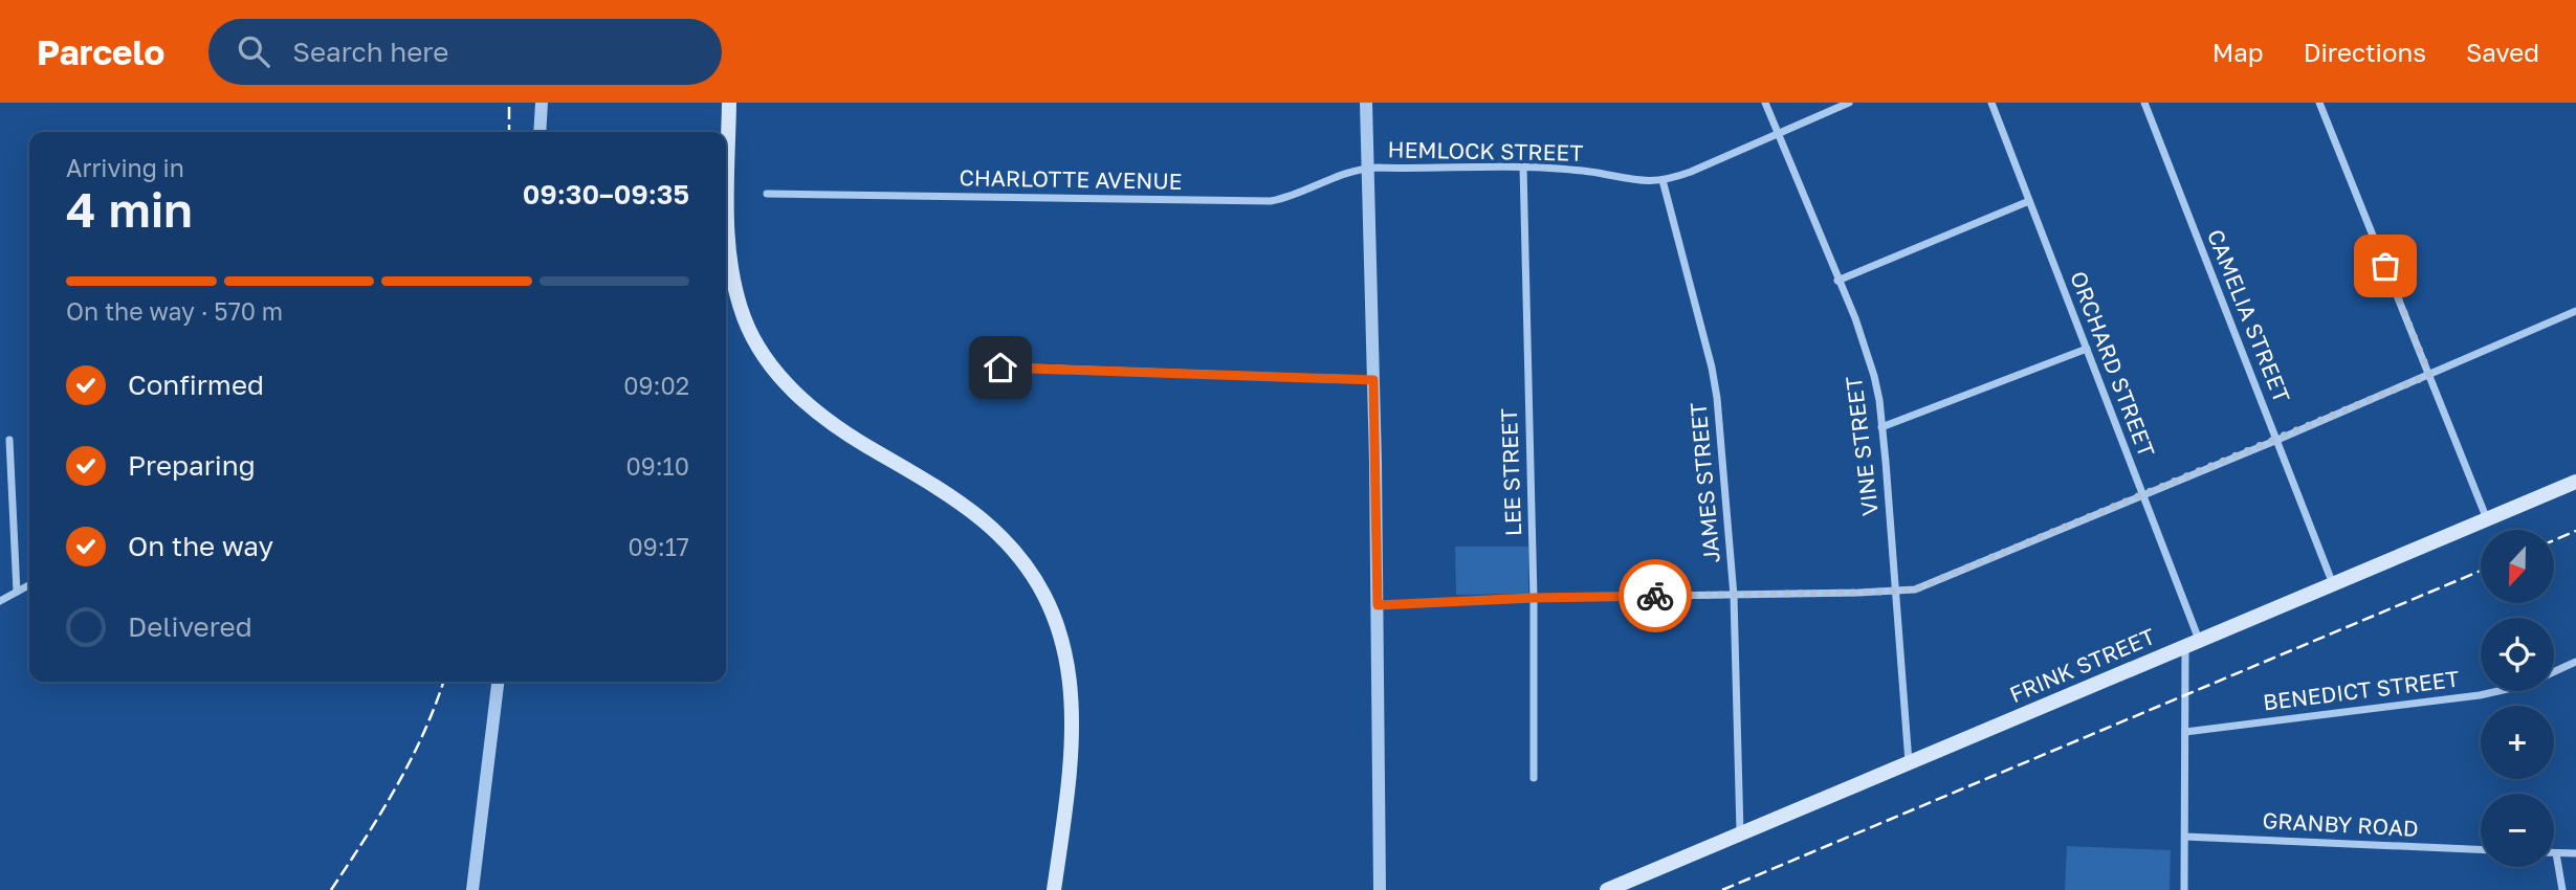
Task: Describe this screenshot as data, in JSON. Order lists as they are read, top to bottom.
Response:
{
  "streets": {
    "main road": ["FRINK STREET"],
    "street": [
      "HEMLOCK STREET",
      "CHARLOTTE AVENUE",
      "CAMELIA STREET",
      "ORCHARD STREET",
      "VINE STREET",
      "LEE STREET",
      "JAMES STREET",
      "BENEDICT STREET",
      "GRANBY ROAD"
    ]
  },
  "crossings": [
    ["HEMLOCK STREET", "CHARLOTTE AVENUE"],
    ["HEMLOCK STREET", "VINE STREET"],
    ["HEMLOCK STREET", "LEE STREET"],
    ["HEMLOCK STREET", "JAMES STREET"],
    ["CAMELIA STREET", "FRINK STREET"],
    ["ORCHARD STREET", "FRINK STREET"],
    ["VINE STREET", "FRINK STREET"],
    ["JAMES STREET", "FRINK STREET"]
  ],
  "north": "bottom",
  "page": {
    "header": "Parcelo",
    "search": "Search here",
    "nav": ["Map", "Directions", "Saved"],
    "heading": ["4 min", "Arriving in", "09:30–09:35"],
    "bar": "On the way · 570 m",
    "list": [
      ["Confirmed", "09:02"],
      ["Preparing", "09:10"],
      ["On the way", "09:17"],
      "Delivered"
    ],
    "map_buttons": ["+", "−"]
  }
}
